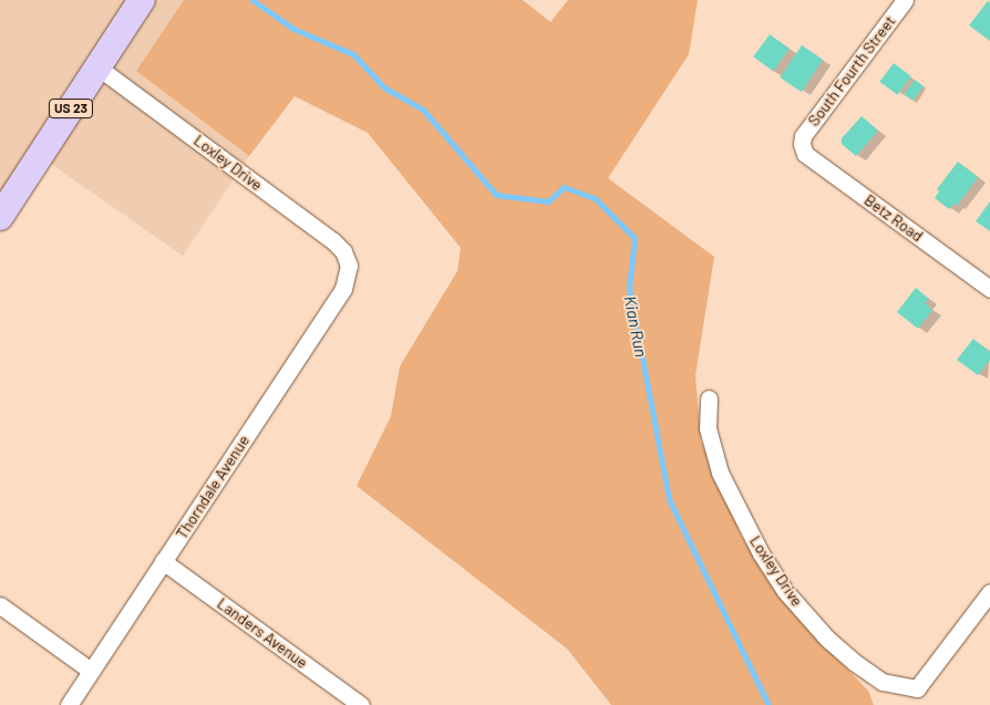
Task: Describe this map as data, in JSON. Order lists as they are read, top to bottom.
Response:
{
  "streets": {
    "main road": ["US 23"],
    "street": [
      "South Fourth Street",
      "Loxley Drive",
      "Betz Road",
      "Thorndale Avenue",
      "Landers Avenue"
    ]
  },
  "crossings": [
    ["South Fourth Street", "Betz Road"],
    ["US 23", "Loxley Drive"],
    ["Loxley Drive", "Thorndale Avenue"],
    ["Thorndale Avenue", "Landers Avenue"]
  ],
  "water": ["Kian Run"]
}
